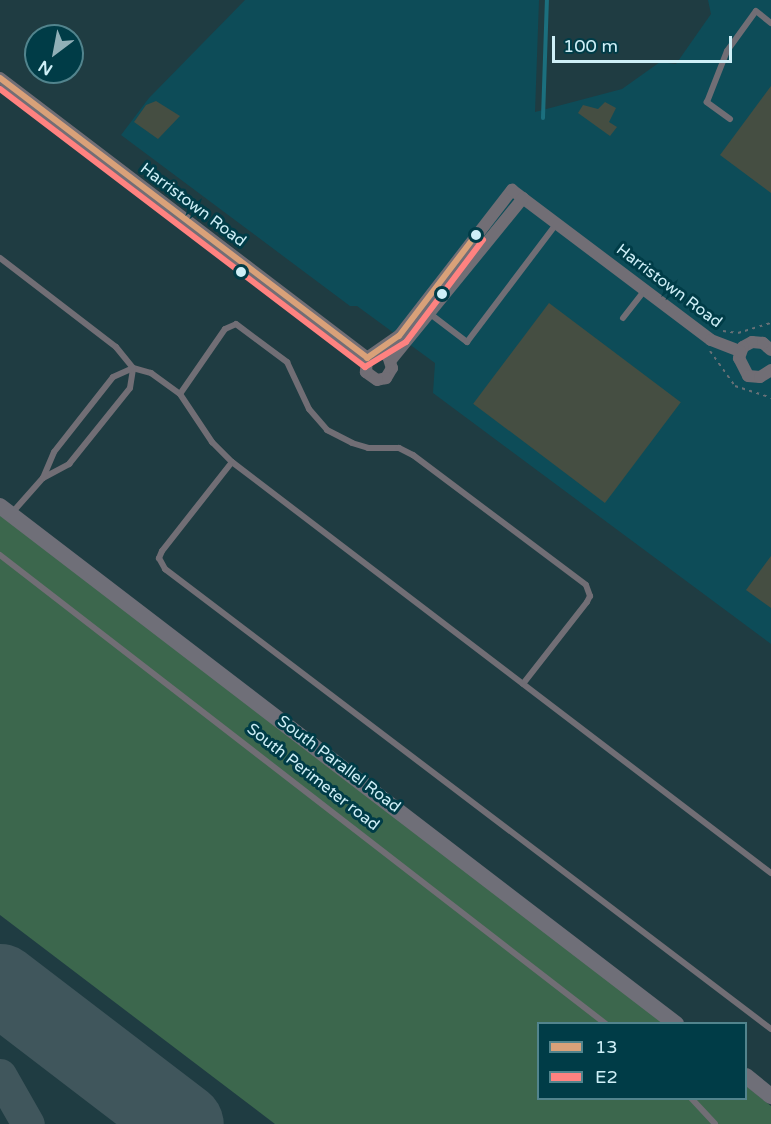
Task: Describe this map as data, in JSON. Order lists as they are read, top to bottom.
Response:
{
  "streets": {
    "main road": ["South Parallel Road"],
    "street": ["Harristown Road"],
    "lane": ["South Perimeter road"]
  },
  "lines": ["transit line 13", "transit line E2"],
  "legend": ["13", "E2"],
  "scale_bar": "100 m",
  "north": "bottom left"
}
